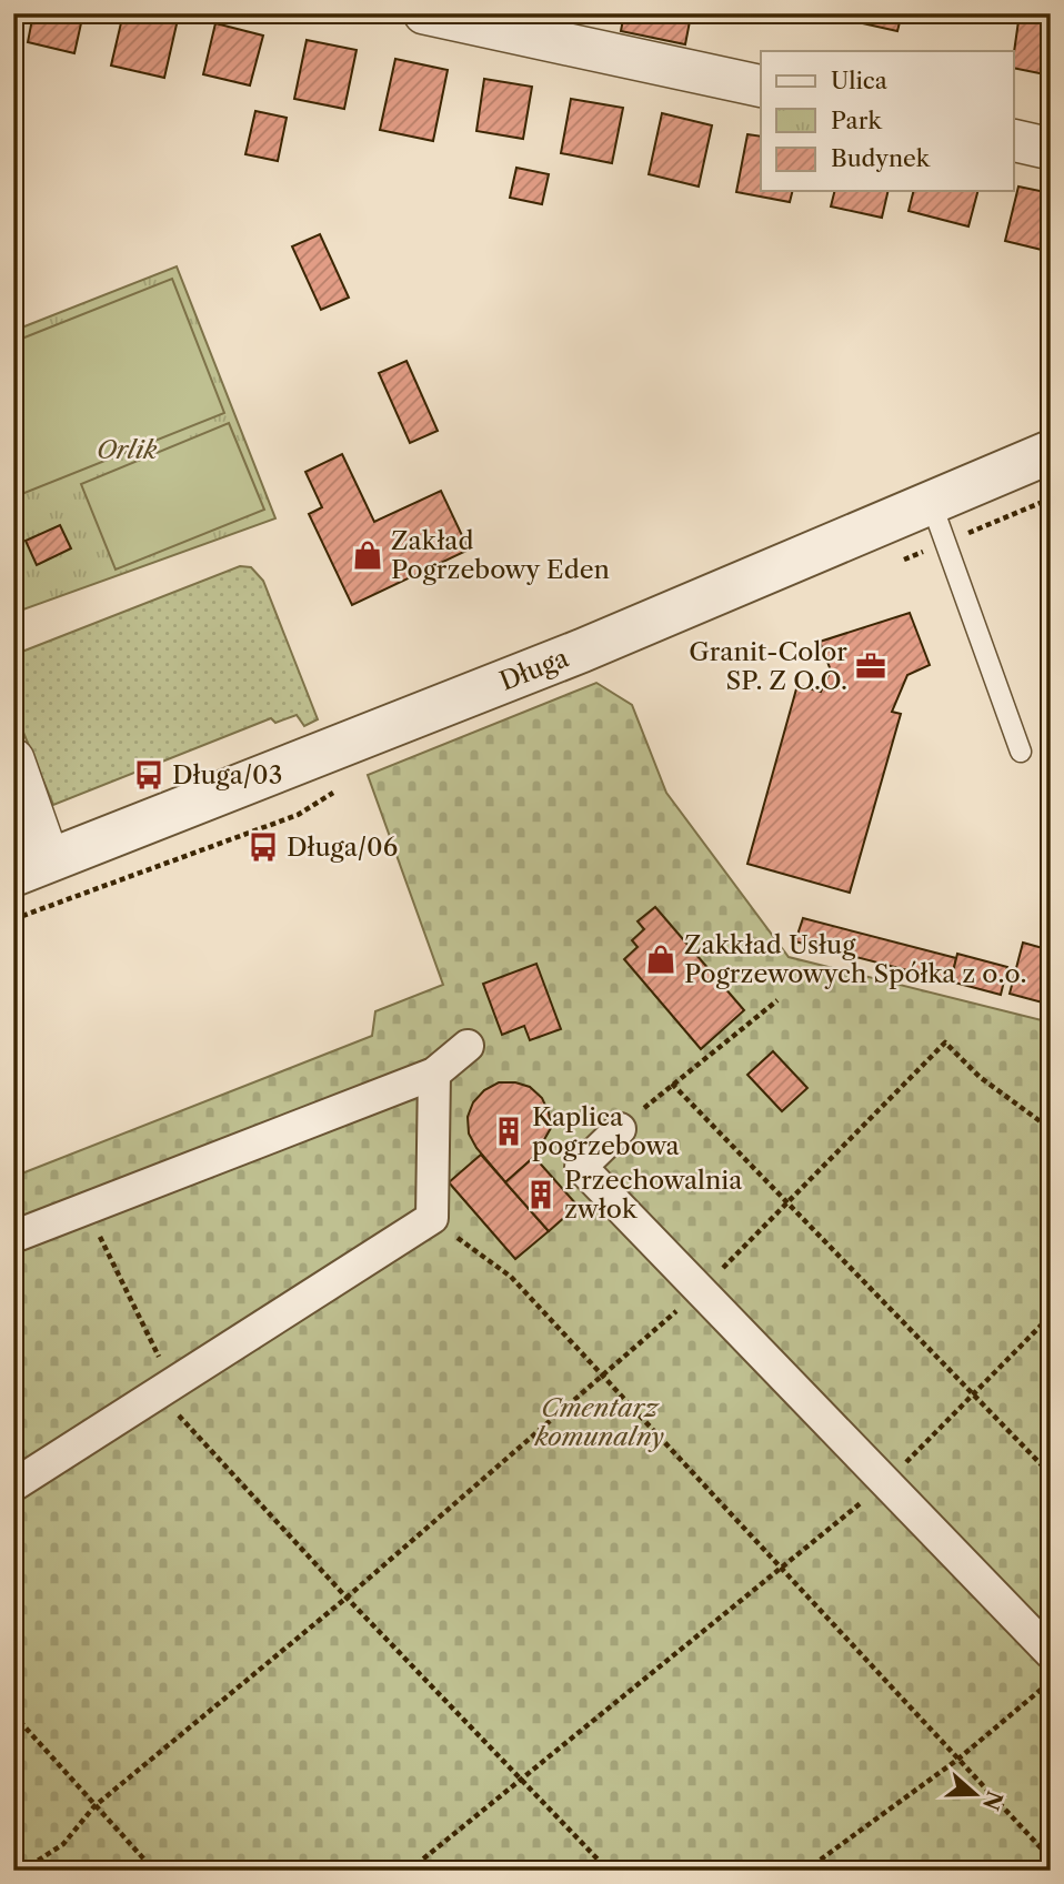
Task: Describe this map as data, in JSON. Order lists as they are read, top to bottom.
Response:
{
  "streets": {
    "street": ["Długa"]
  },
  "parks": ["Orlik", "Cmentarz komunalny"],
  "places": {
    "shop": ["Zakład Pogrzebowy Eden", "Zakkład Usług Pogrzewowych Spółka z o.o."],
    "office": ["Granit-Color SP. Z O.O."],
    "bus stop": ["Długa/03", "Długa/06"],
    "building": ["Kaplica pogrzebowa", "Przechowalnia zwłok"]
  },
  "legend": ["Ulica", "Park", "Budynek"],
  "north": "right"
}
